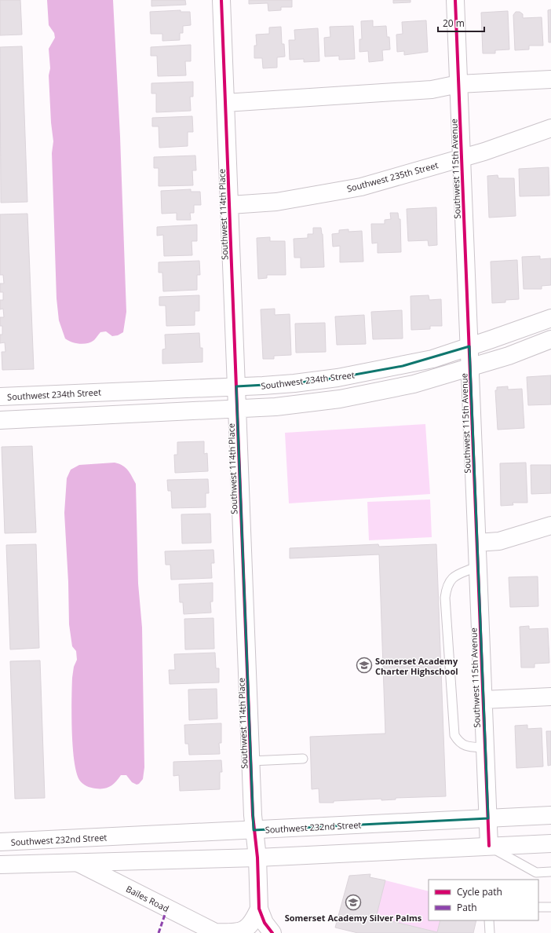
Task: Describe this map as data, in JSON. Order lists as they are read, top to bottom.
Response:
{
  "streets": {
    "street": [
      "Southwest 115th Avenue",
      "Southwest 235th Street",
      "Southwest 114th Place",
      "Southwest 234th Street",
      "Southwest 232nd Street",
      "Bailes Road"
    ]
  },
  "crossings": [
    ["Southwest 115th Avenue", "Southwest 235th Street"],
    ["Southwest 115th Avenue", "Southwest 234th Street"],
    ["Southwest 115th Avenue", "Southwest 232nd Street"],
    ["Southwest 235th Street", "Southwest 114th Place"],
    ["Southwest 114th Place", "Southwest 234th Street"],
    ["Southwest 114th Place", "Southwest 232nd Street"]
  ],
  "places": {
    "school or university": ["Somerset Academy Charter Highschool", "Somerset Academy Silver Palms"]
  },
  "legend": ["Cycle path", "Path"],
  "scale_bar": "20 m"
}
